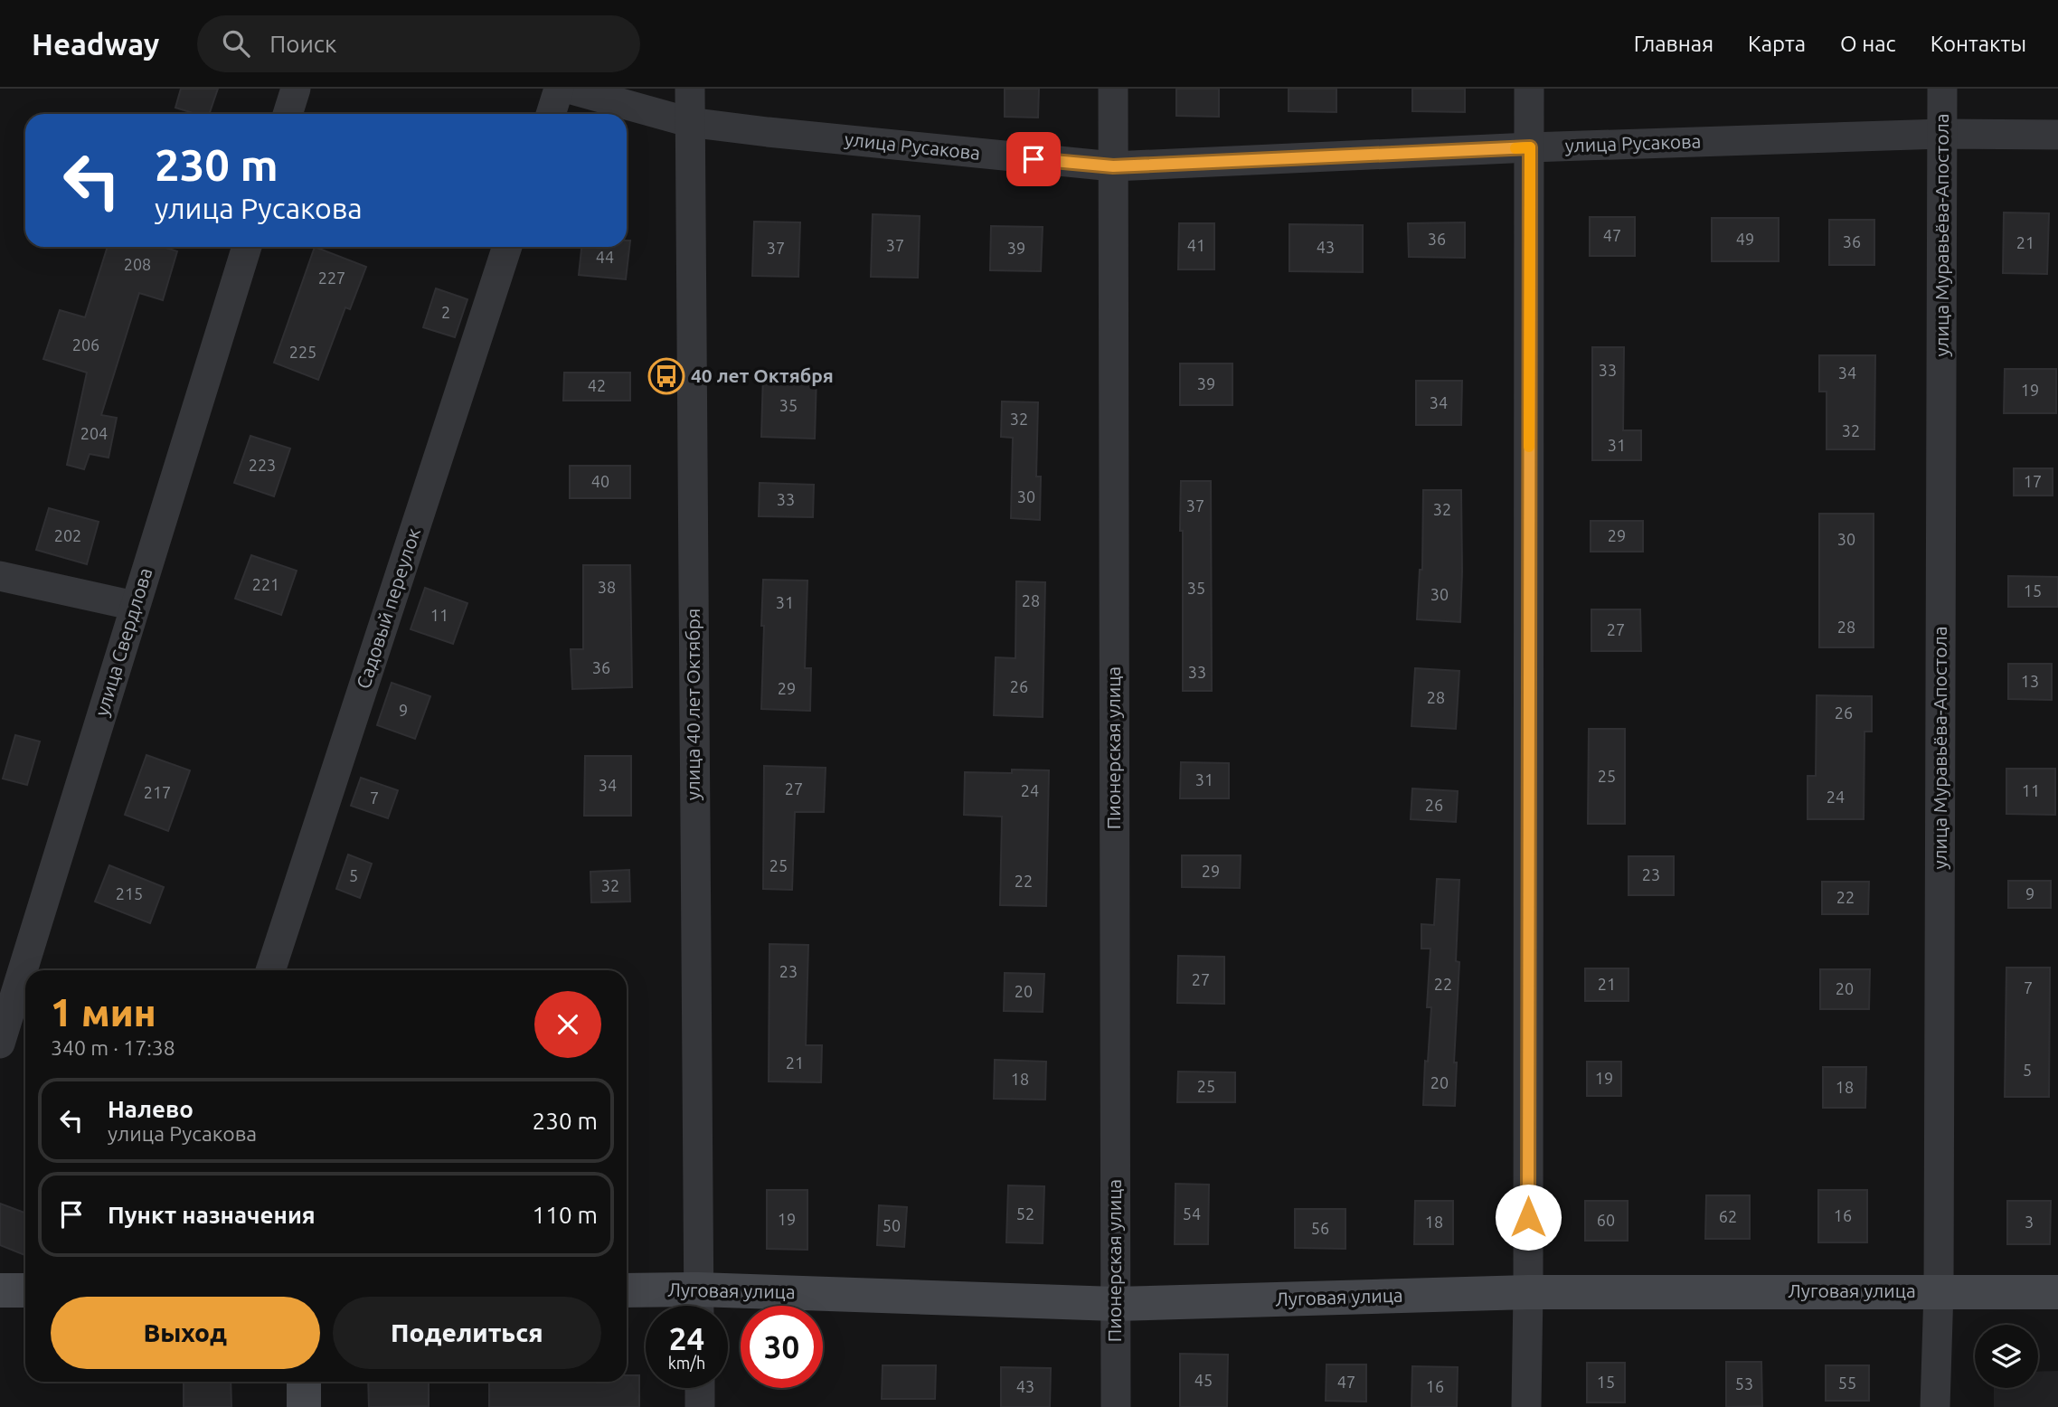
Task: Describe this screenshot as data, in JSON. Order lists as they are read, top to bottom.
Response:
{
  "streets": {
    "street": [
      "улица Русакова",
      "улица Муравьёва-Апостола",
      "Садовый переулок",
      "улица Свердлова",
      "улица 40 лет Октября",
      "Пионерская улица",
      "Луговая улица"
    ]
  },
  "crossings": [
    ["улица Русакова", "улица Муравьёва-Апостола"],
    ["улица Русакова", "улица 40 лет Октября"],
    ["улица Русакова", "Пионерская улица"],
    ["улица Муравьёва-Апостола", "Луговая улица"],
    ["улица 40 лет Октября", "Луговая улица"],
    ["Пионерская улица", "Луговая улица"]
  ],
  "places": {
    "bus stop": ["40 лет Октября"]
  },
  "house_numbers": [
    "47",
    "36",
    "49",
    "36",
    "21",
    "37",
    "41",
    "43",
    "37",
    "39",
    "44",
    "208",
    "227",
    "2",
    "206",
    "225",
    "33",
    "34",
    "39",
    "42",
    "19",
    "34",
    "35",
    "32",
    "32",
    "204",
    "31",
    "223",
    "40",
    "17",
    "30",
    "33",
    "37",
    "32",
    "202",
    "29",
    "30",
    "221",
    "38",
    "35",
    "15",
    "30",
    "28",
    "31",
    "11",
    "28",
    "27",
    "36",
    "33",
    "13",
    "26",
    "29",
    "28",
    "9",
    "26",
    "25",
    "31",
    "34",
    "27",
    "24",
    "11",
    "217",
    "24",
    "7",
    "26",
    "25",
    "29",
    "23",
    "5",
    "22",
    "32",
    "215",
    "9",
    "22",
    "23",
    "27",
    "22",
    "21",
    "7",
    "20",
    "20",
    "21",
    "5",
    "19",
    "18",
    "20",
    "25",
    "18",
    "52",
    "54",
    "16",
    "62",
    "19",
    "60",
    "18",
    "3",
    "50",
    "56",
    "45",
    "47",
    "15",
    "55",
    "53",
    "43",
    "16"
  ],
  "page": {
    "header": "Headway",
    "search": "Поиск",
    "nav": [
      "Главная",
      "Карта",
      "О нас",
      "Контакты"
    ],
    "turn": ["230 m", "улица Русакова"],
    "heading": ["1 мин", "340 m · 17:38"],
    "list": [
      {
        "name": "Налево",
        "note": "улица Русакова",
        "value": "230 m"
      },
      {
        "name": "Пункт назначения",
        "value": "110 m"
      }
    ],
    "buttons": ["Выход", "Поделиться"],
    "speed": "24 km/h",
    "limit": "30"
  }
}
